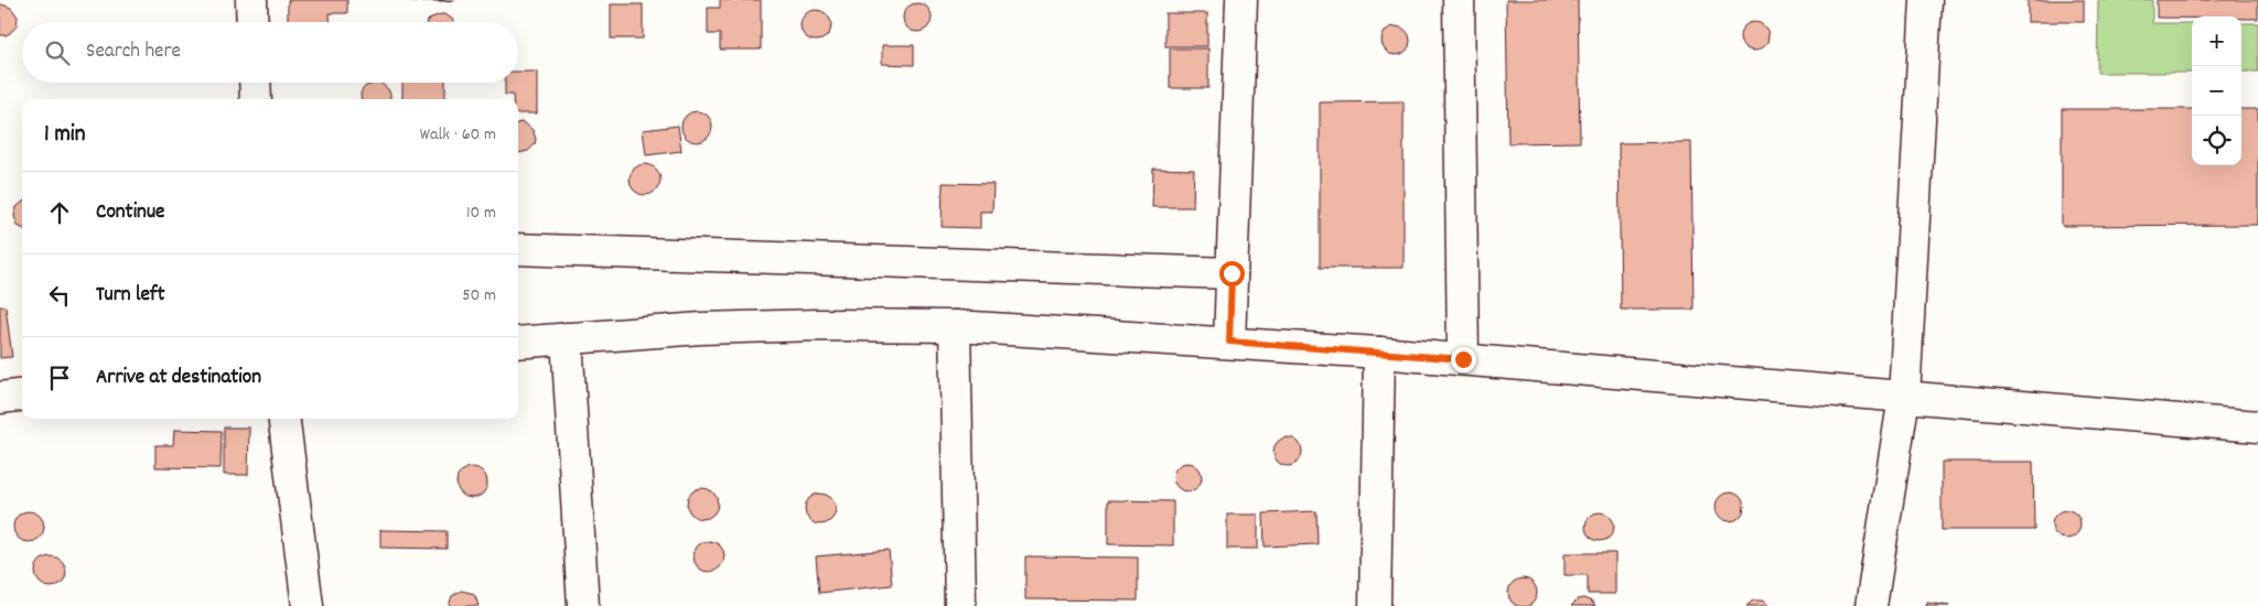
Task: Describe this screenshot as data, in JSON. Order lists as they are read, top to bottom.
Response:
{
  "page": {
    "map_buttons": ["+", "−"],
    "search": "Search here",
    "heading": ["1 min", "Walk · 60 m"],
    "list": [
      ["Continue", "10 m"],
      ["Turn left", "50 m"],
      "Arrive at destination"
    ]
  }
}
